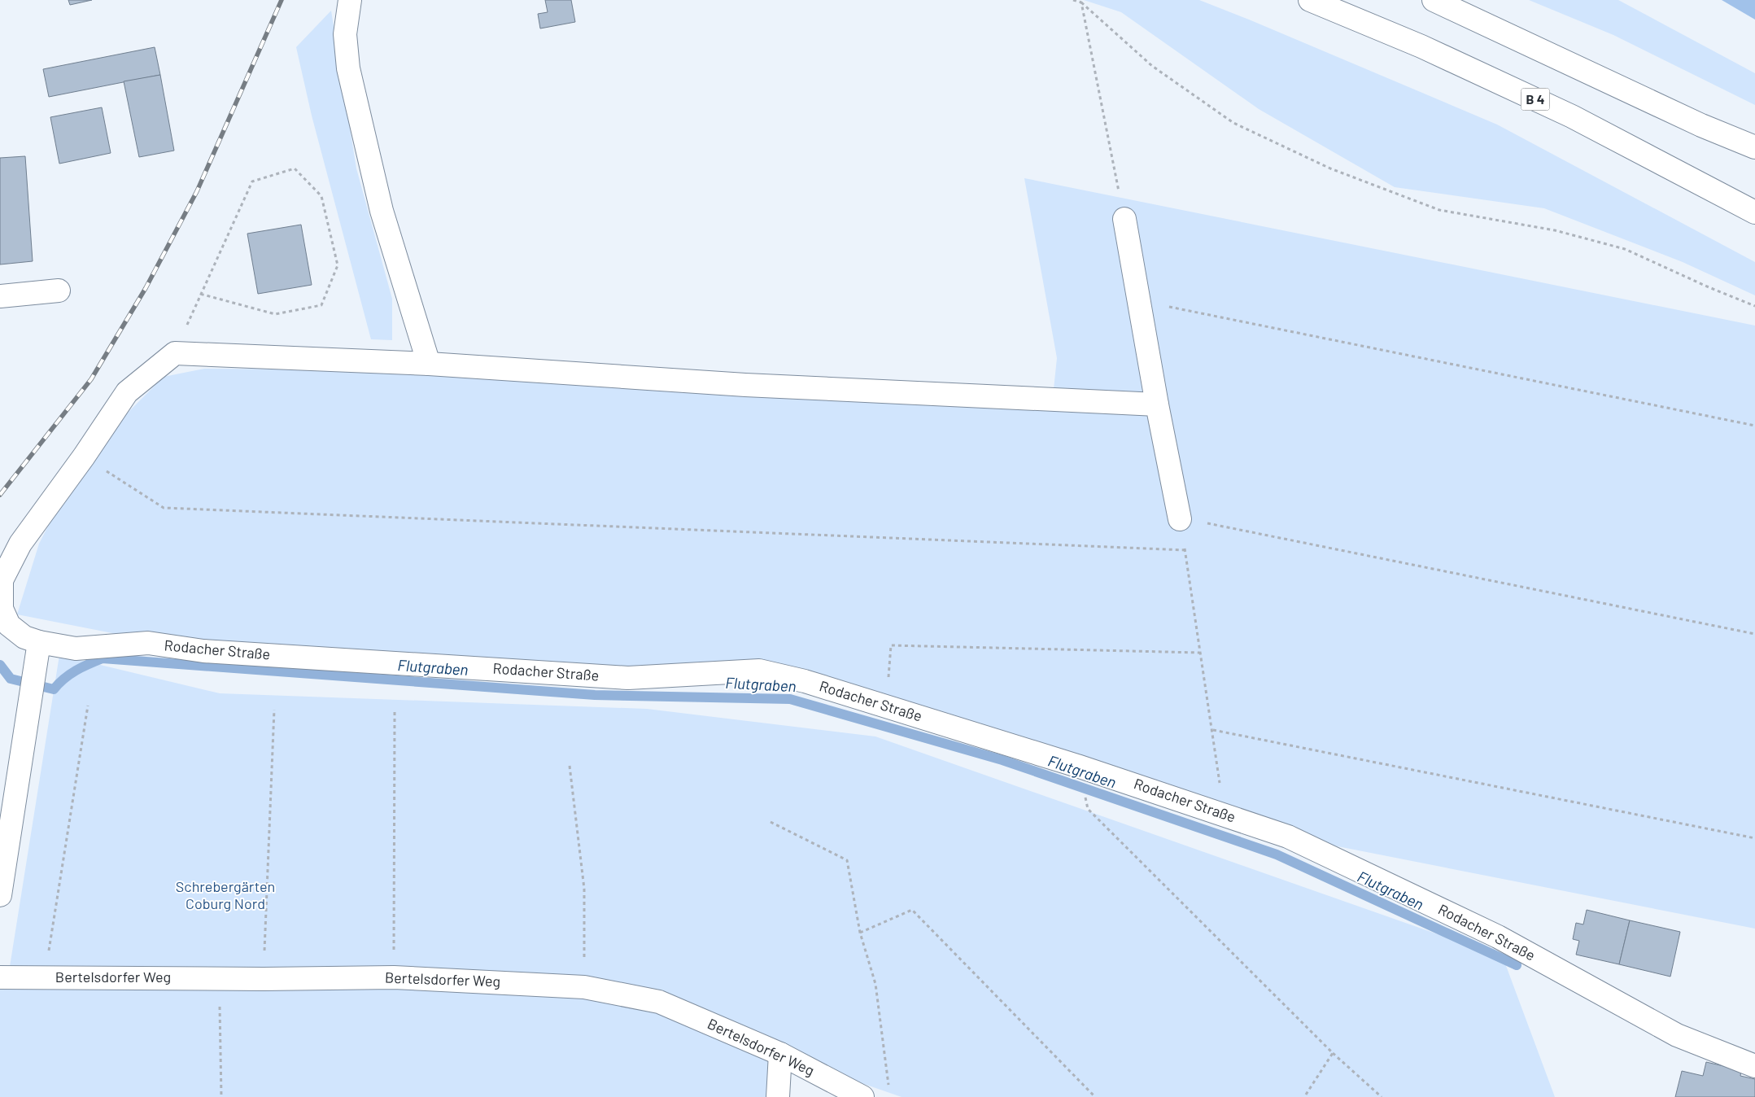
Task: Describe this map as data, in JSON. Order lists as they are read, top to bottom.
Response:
{
  "streets": {
    "main road": ["B 4", "Rodacher Straße", "Bertelsdorfer Weg"]
  },
  "water": ["Flutgraben"],
  "parks": ["Schrebergärten Coburg Nord"]
}
